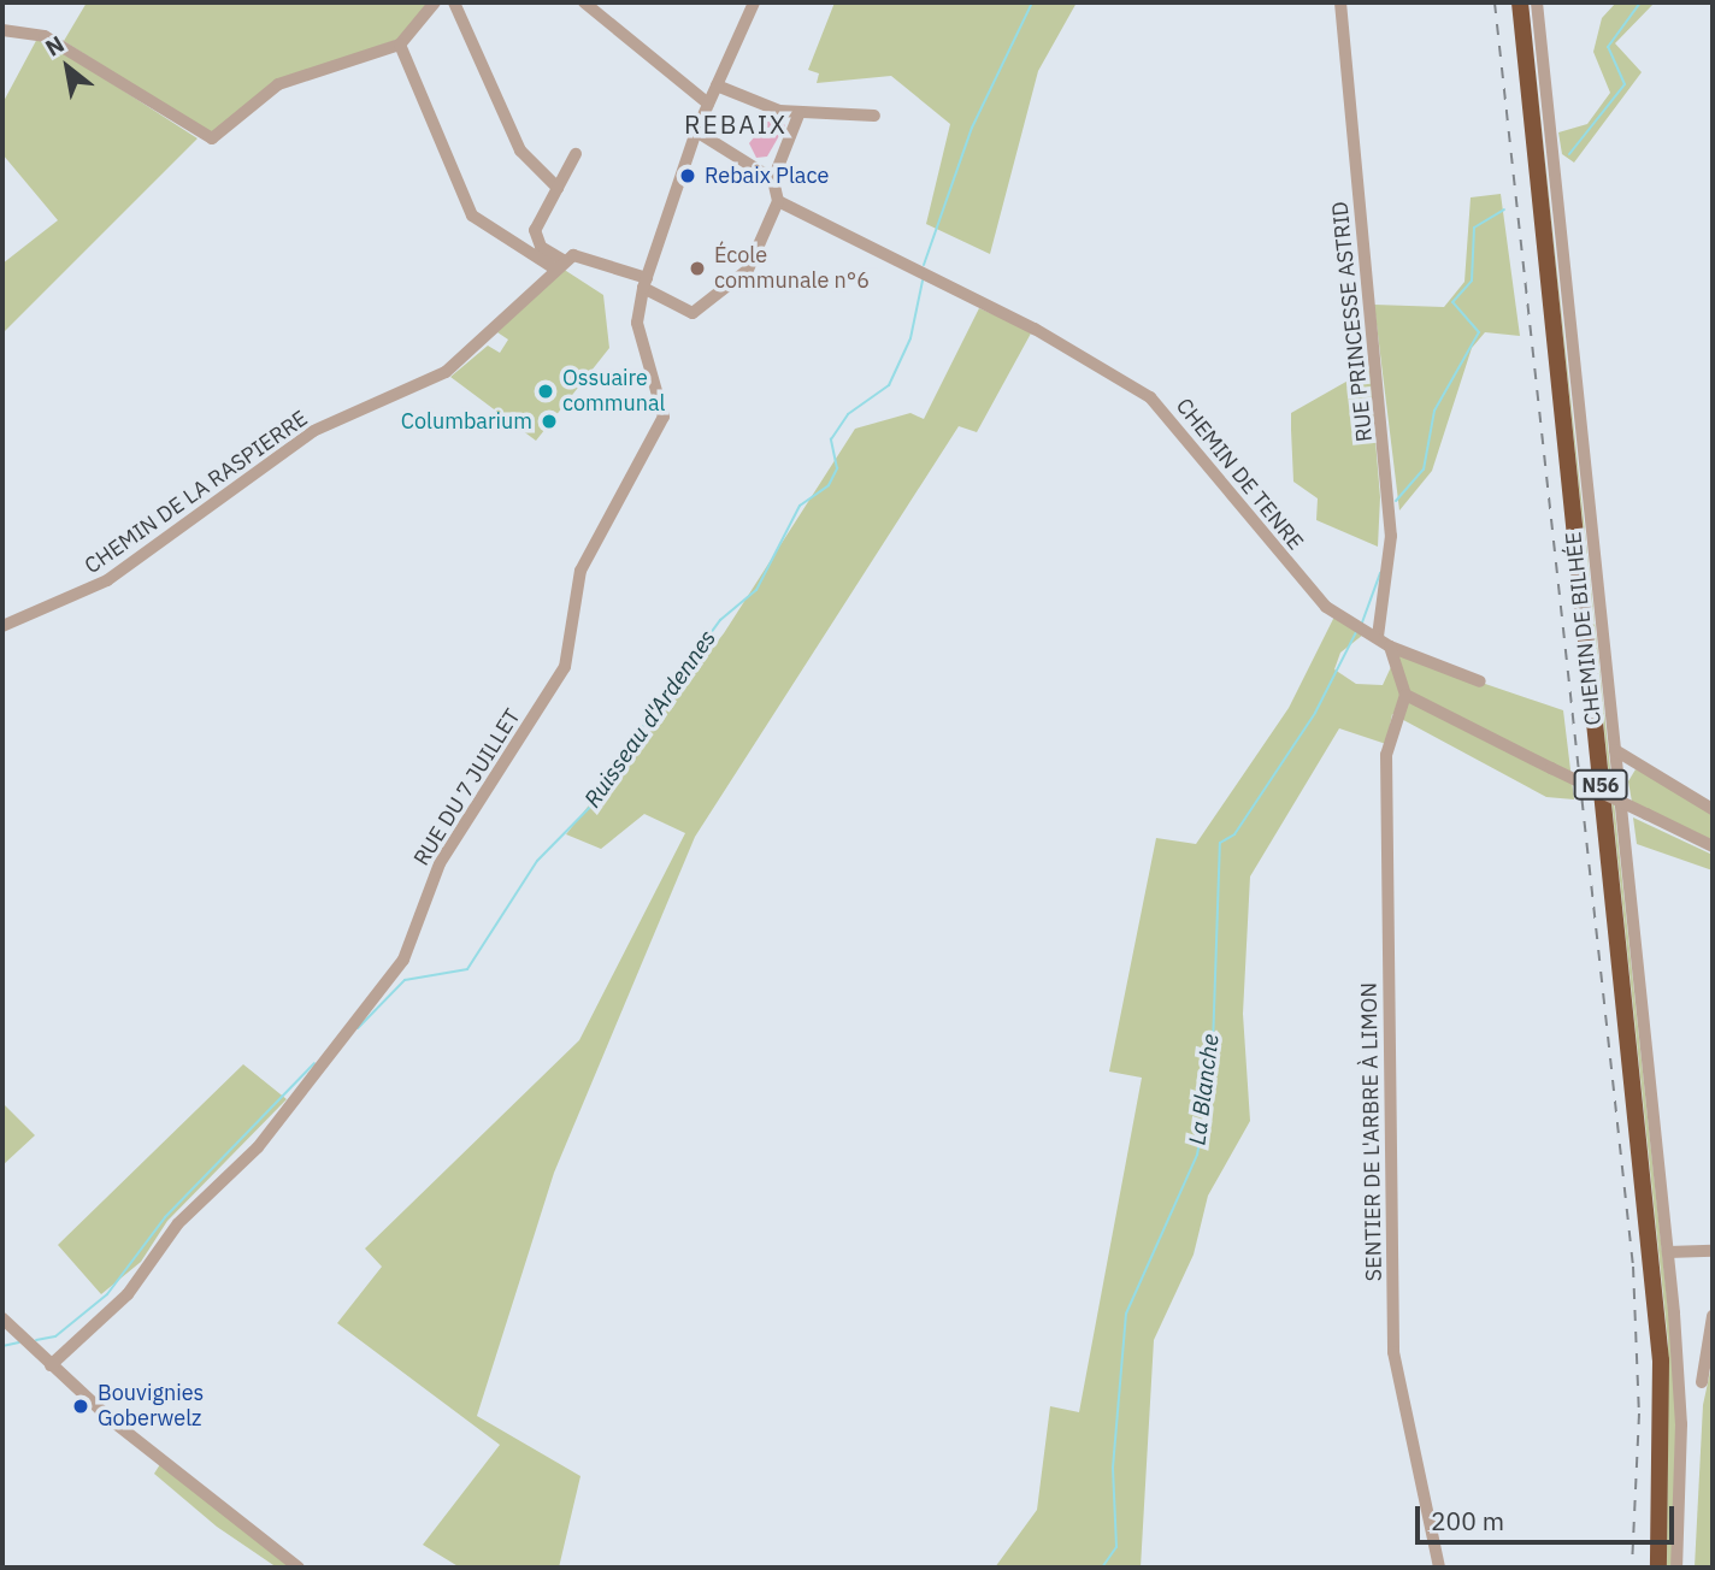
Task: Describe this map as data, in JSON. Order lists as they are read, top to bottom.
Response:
{
  "streets": {
    "highway": ["N56"],
    "street": [
      "RUE PRINCESSE ASTRID",
      "CHEMIN DE TENRE",
      "CHEMIN DE LA RASPIERRE",
      "CHEMIN DE BILHÉE",
      "RUE DU 7 JUILLET",
      "SENTIER DE L'ARBRE À LIMON"
    ]
  },
  "crossings": [
    ["RUE PRINCESSE ASTRID", "CHEMIN DE TENRE"]
  ],
  "districts": ["REBAIX"],
  "water": ["Ruisseau d'Ardennes", "La Blanche"],
  "places": [
    "Rebaix Place",
    "École communale n°6",
    "Ossuaire communal",
    "Columbarium",
    "Bouvignies Goberwelz"
  ],
  "scale_bar": "200 m",
  "north": "top left"
}
